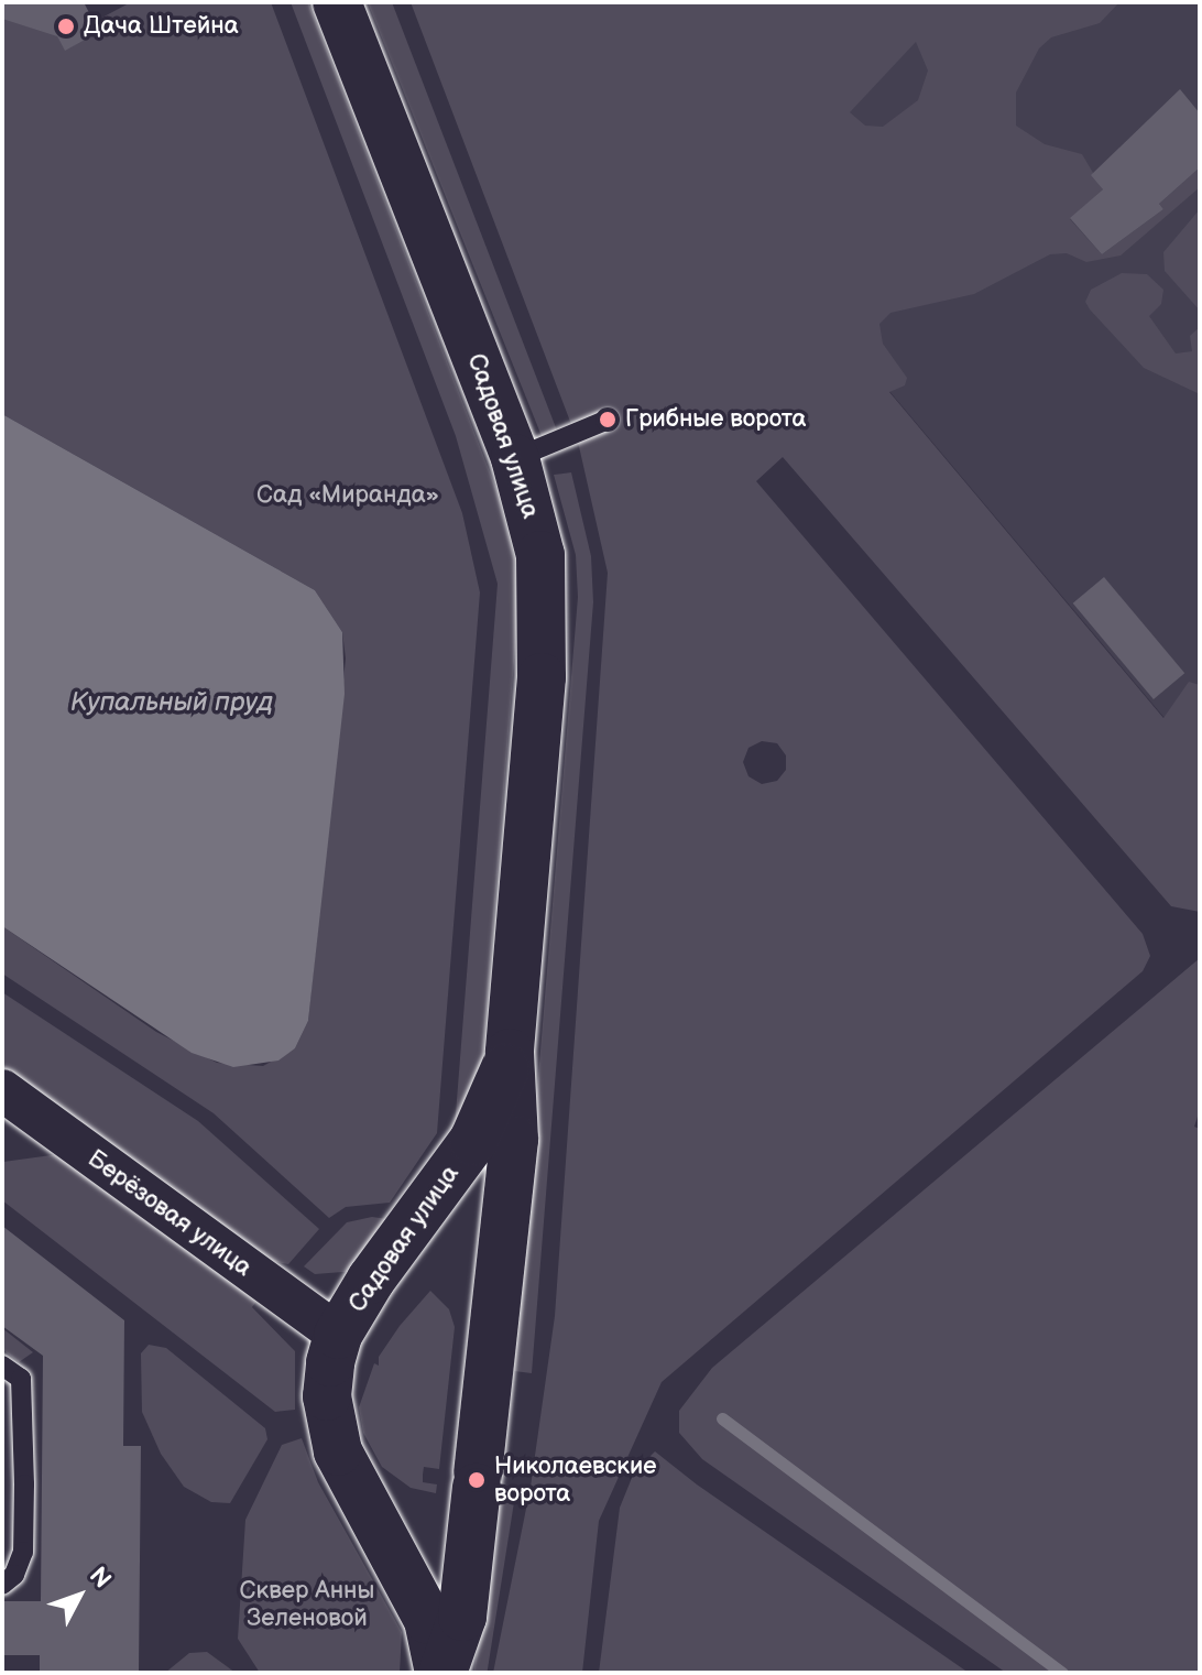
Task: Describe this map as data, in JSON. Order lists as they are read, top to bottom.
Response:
{
  "streets": {
    "main road": ["Садовая улица"],
    "street": ["Берёзовая улица"]
  },
  "crossings": [
    ["Садовая улица", "Берёзовая улица"]
  ],
  "water": ["Купальный пруд"],
  "parks": ["Сад «Миранда»", "Сквер Анны Зеленовой"],
  "places": ["Дача Штейна", "Грибные ворота", "Николаевские ворота"],
  "north": "top right"
}
